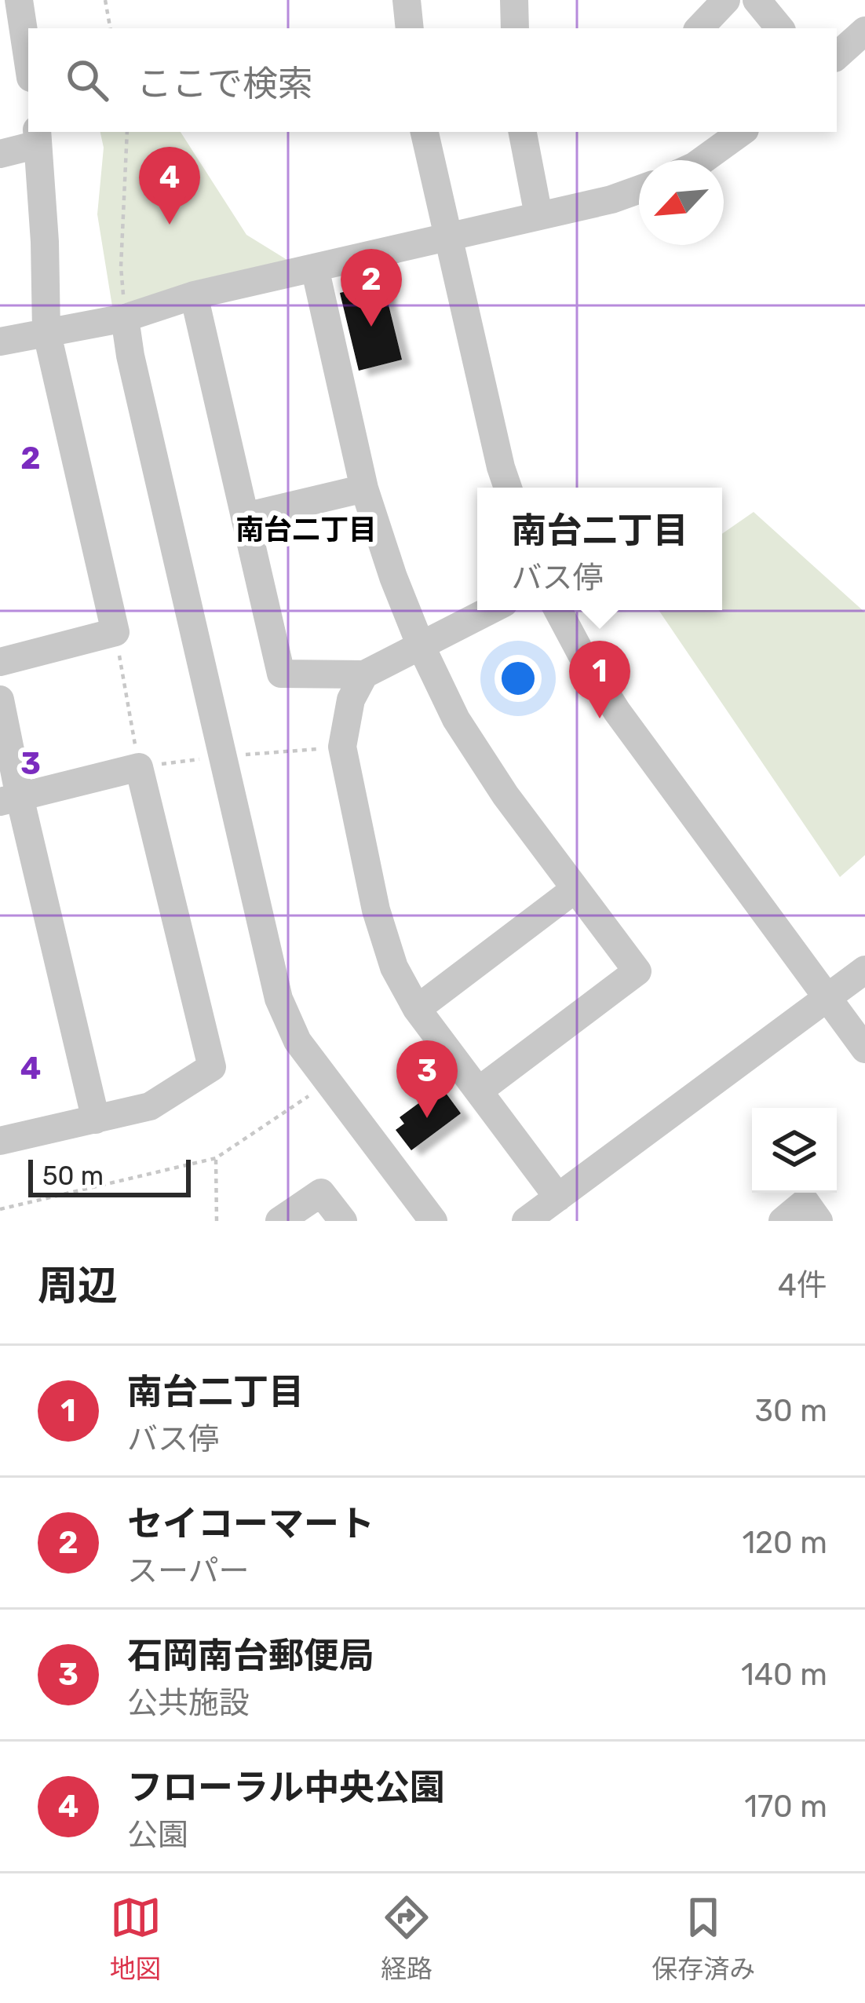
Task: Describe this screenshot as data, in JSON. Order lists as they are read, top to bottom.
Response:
{
  "districts": ["南台二丁目"],
  "scale_bar": "50 m",
  "north": "bottom left",
  "page": {
    "search": "ここで検索",
    "pins": [
      "4",
      "2",
      "1",
      "3"
    ],
    "popup": ["南台二丁目", "バス停"],
    "scale": "50 m",
    "heading": ["周辺", "4件"],
    "list": [
      {
        "mark": "1",
        "name": "南台二丁目",
        "note": "バス停",
        "value": "30 m"
      },
      {
        "mark": "2",
        "name": "セイコーマート",
        "note": "スーパー",
        "value": "120 m"
      },
      {
        "mark": "3",
        "name": "石岡南台郵便局",
        "note": "公共施設",
        "value": "140 m"
      },
      {
        "mark": "4",
        "name": "フローラル中央公園",
        "note": "公園",
        "value": "170 m"
      }
    ],
    "nav": ["地図", "経路", "保存済み"]
  },
  "grid": {
    "rows": ["2", "3", "4"]
  }
}
